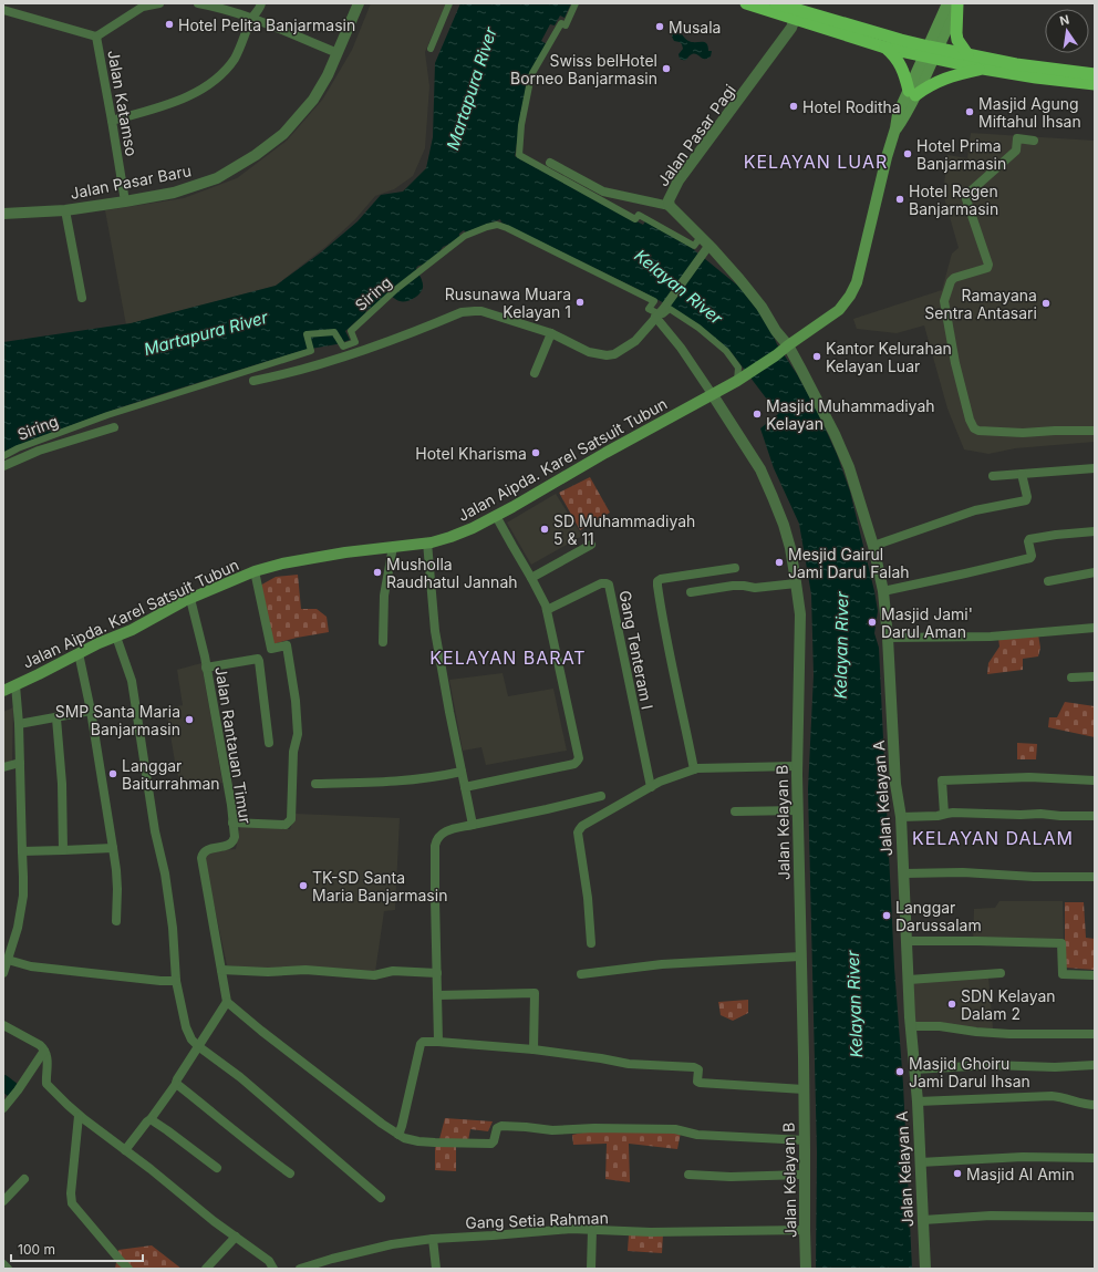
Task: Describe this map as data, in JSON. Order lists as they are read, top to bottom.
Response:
{
  "streets": {
    "main road": ["Jalan Aipda. Karel Satsuit Tubun"],
    "street": [
      "Jalan Katamso",
      "Jalan Pasar Pagi",
      "Jalan Pasar Baru",
      "Siring",
      "Gang Tenteram I",
      "Jalan Rantauan Timur",
      "Jalan Kelayan A",
      "Jalan Kelayan B",
      "Gang Setia Rahman"
    ]
  },
  "crossings": [
    ["Jalan Katamso", "Jalan Pasar Baru"],
    ["Jalan Pasar Pagi", "Jalan Aipda. Karel Satsuit Tubun"],
    ["Jalan Pasar Pagi", "Jalan Kelayan A"],
    ["Jalan Aipda. Karel Satsuit Tubun", "Jalan Rantauan Timur"],
    ["Jalan Aipda. Karel Satsuit Tubun", "Jalan Kelayan A"],
    ["Jalan Aipda. Karel Satsuit Tubun", "Jalan Kelayan B"],
    ["Jalan Kelayan B", "Gang Setia Rahman"]
  ],
  "districts": ["KELAYAN LUAR", "KELAYAN BARAT", "KELAYAN DALAM"],
  "water": ["Martapura River", "Kelayan River"],
  "places": [
    "Hotel Pelita Banjarmasin",
    "Musala",
    "Swiss belHotel Borneo Banjarmasin",
    "Hotel Roditha",
    "Masjid Agung Miftahul Ihsan",
    "Hotel Prima Banjarmasin",
    "Hotel Regen Banjarmasin",
    "Rusunawa Muara Kelayan 1",
    "Ramayana Sentra Antasari",
    "Kantor Kelurahan Kelayan Luar",
    "Masjid Muhammadiyah Kelayan",
    "Hotel Kharisma",
    "SD Muhammadiyah 5 & 11",
    "Mesjid Gairul Jami Darul Falah",
    "Musholla Raudhatul Jannah",
    "Masjid Jami' Darul Aman",
    "SMP Santa Maria Banjarmasin",
    "Langgar Baiturrahman",
    "TK-SD Santa Maria Banjarmasin",
    "Langgar Darussalam",
    "SDN Kelayan Dalam 2",
    "Masjid Ghoiru Jami Darul Ihsan",
    "Masjid Al Amin"
  ],
  "scale_bar": "100 m",
  "north": "top"
}
